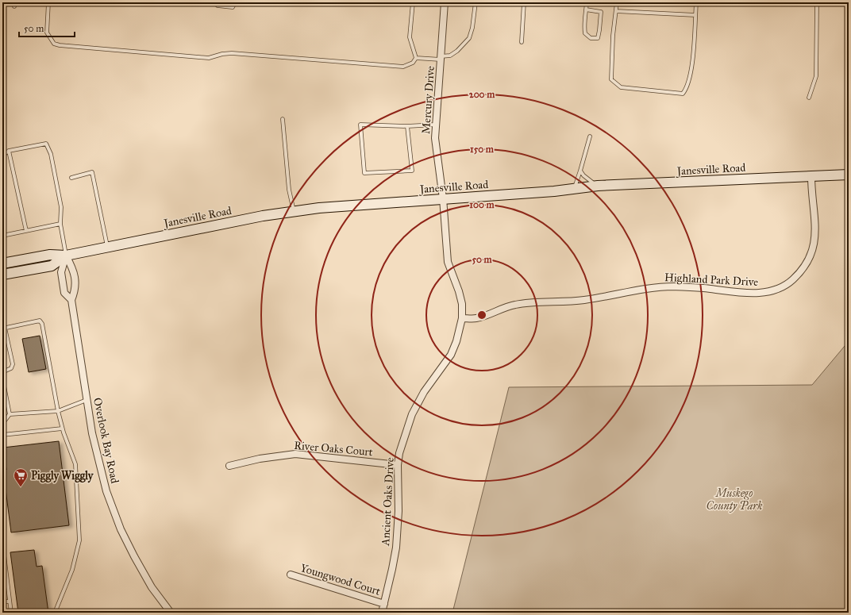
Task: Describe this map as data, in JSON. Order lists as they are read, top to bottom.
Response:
{
  "streets": {
    "main road": ["Janesville Road"],
    "street": [
      "Mercury Drive",
      "Highland Park Drive",
      "Overlook Bay Road",
      "River Oaks Court",
      "Ancient Oaks Drive",
      "Youngwood Court"
    ]
  },
  "crossings": [
    ["Mercury Drive", "Janesville Road"],
    ["Mercury Drive", "Ancient Oaks Drive"],
    ["Janesville Road", "Highland Park Drive"],
    ["Janesville Road", "Overlook Bay Road"],
    ["Janesville Road", "Ancient Oaks Drive"],
    ["Highland Park Drive", "Ancient Oaks Drive"],
    ["River Oaks Court", "Ancient Oaks Drive"],
    ["Ancient Oaks Drive", "Youngwood Court"]
  ],
  "parks": ["Muskego County Park"],
  "places": {
    "supermarket": ["Piggly Wiggly"]
  },
  "scale_bar": "50 m",
  "rings": [
    "200 m",
    "150 m",
    "100 m",
    "50 m"
  ]
}
